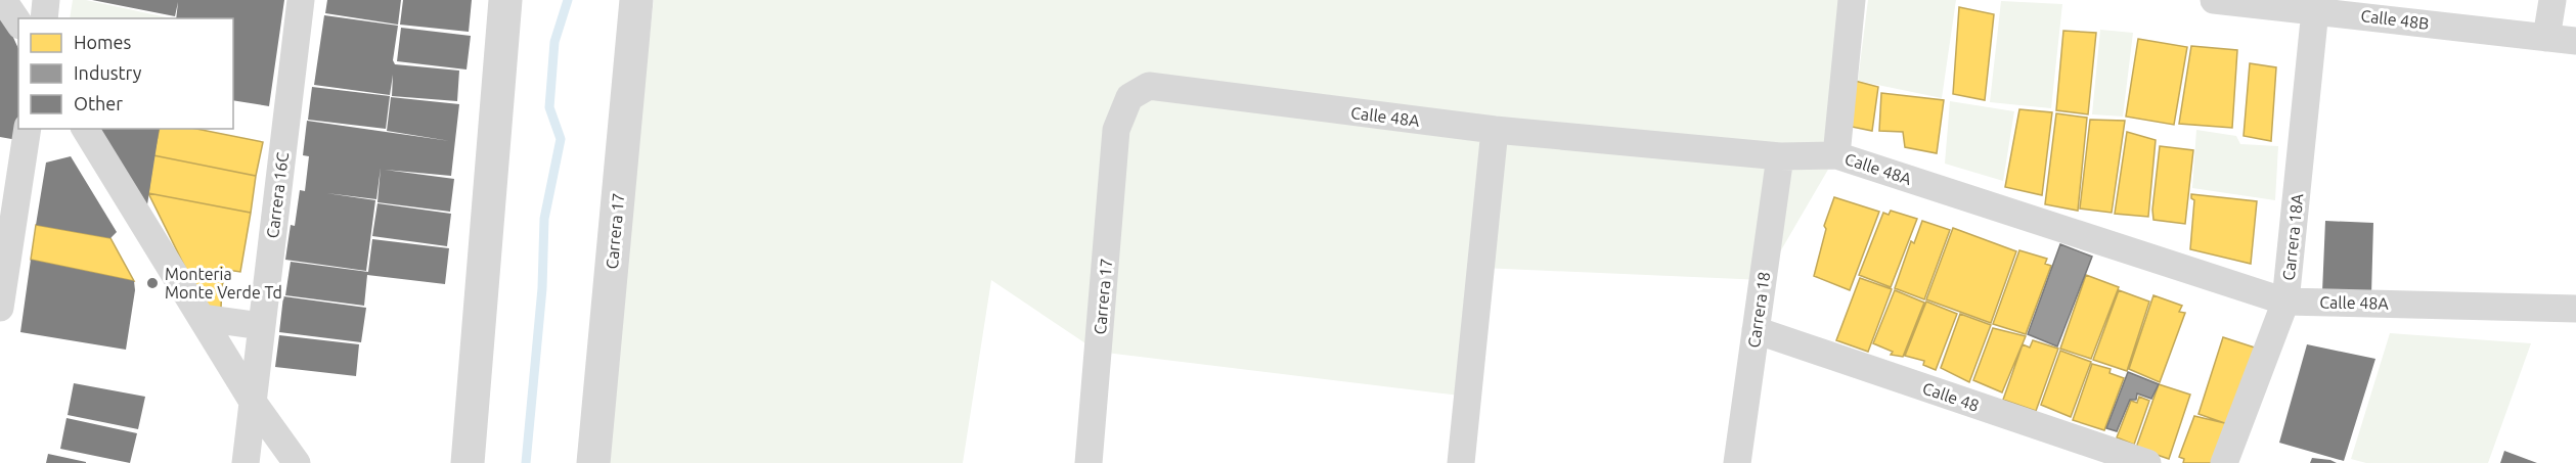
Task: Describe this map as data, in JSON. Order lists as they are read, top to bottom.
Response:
{
  "streets": {
    "street": [
      "Calle 48B",
      "Calle 48A",
      "Carrera 16C",
      "Carrera 17",
      "Carrera 18A",
      "Carrera 18",
      "Calle 48"
    ]
  },
  "crossings": [
    ["Calle 48B", "Carrera 18A"],
    ["Calle 48A", "Carrera 17"],
    ["Calle 48A", "Carrera 18A"],
    ["Calle 48A", "Carrera 18"],
    ["Carrera 18", "Calle 48"]
  ],
  "places": ["Monteria Monte Verde Td"],
  "legend": ["Homes", "Industry", "Other"]
}
